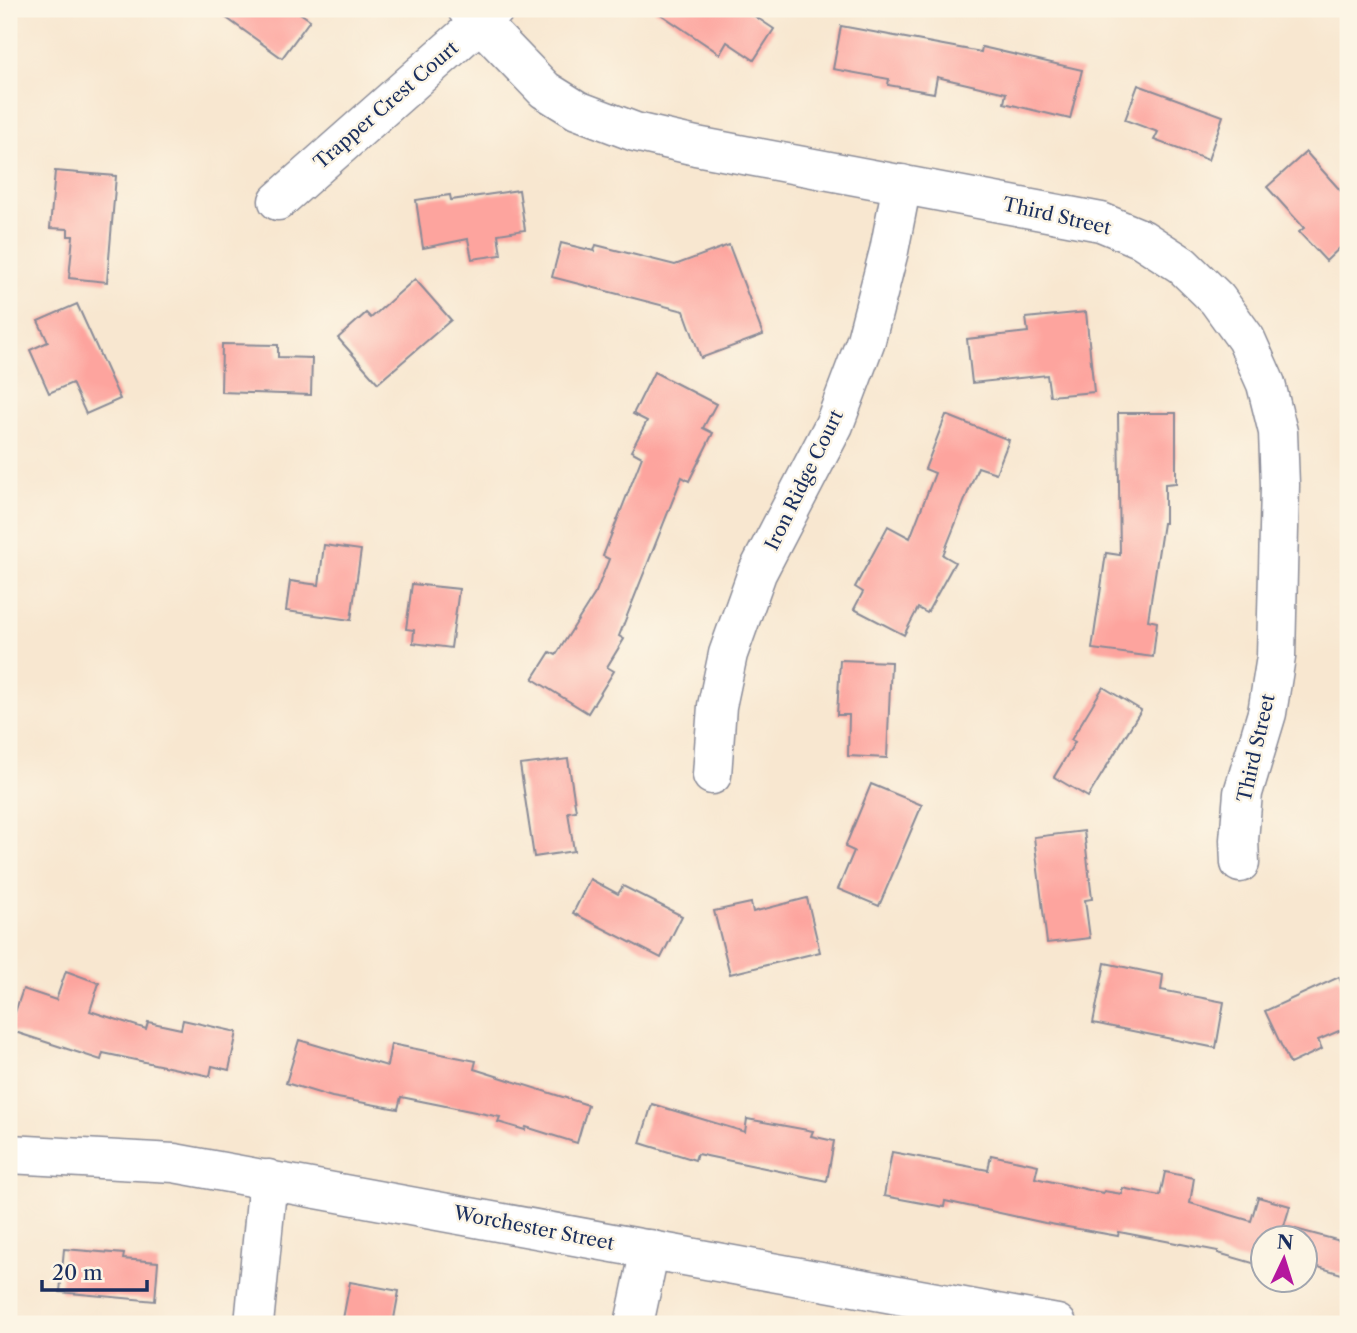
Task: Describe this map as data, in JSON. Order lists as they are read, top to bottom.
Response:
{
  "streets": {
    "street": [
      "Trapper Crest Court",
      "Third Street",
      "Iron Ridge Court",
      "Worchester Street"
    ]
  },
  "crossings": [
    ["Trapper Crest Court", "Third Street"],
    ["Third Street", "Iron Ridge Court"]
  ],
  "scale_bar": "20 m",
  "north": "top"
}
